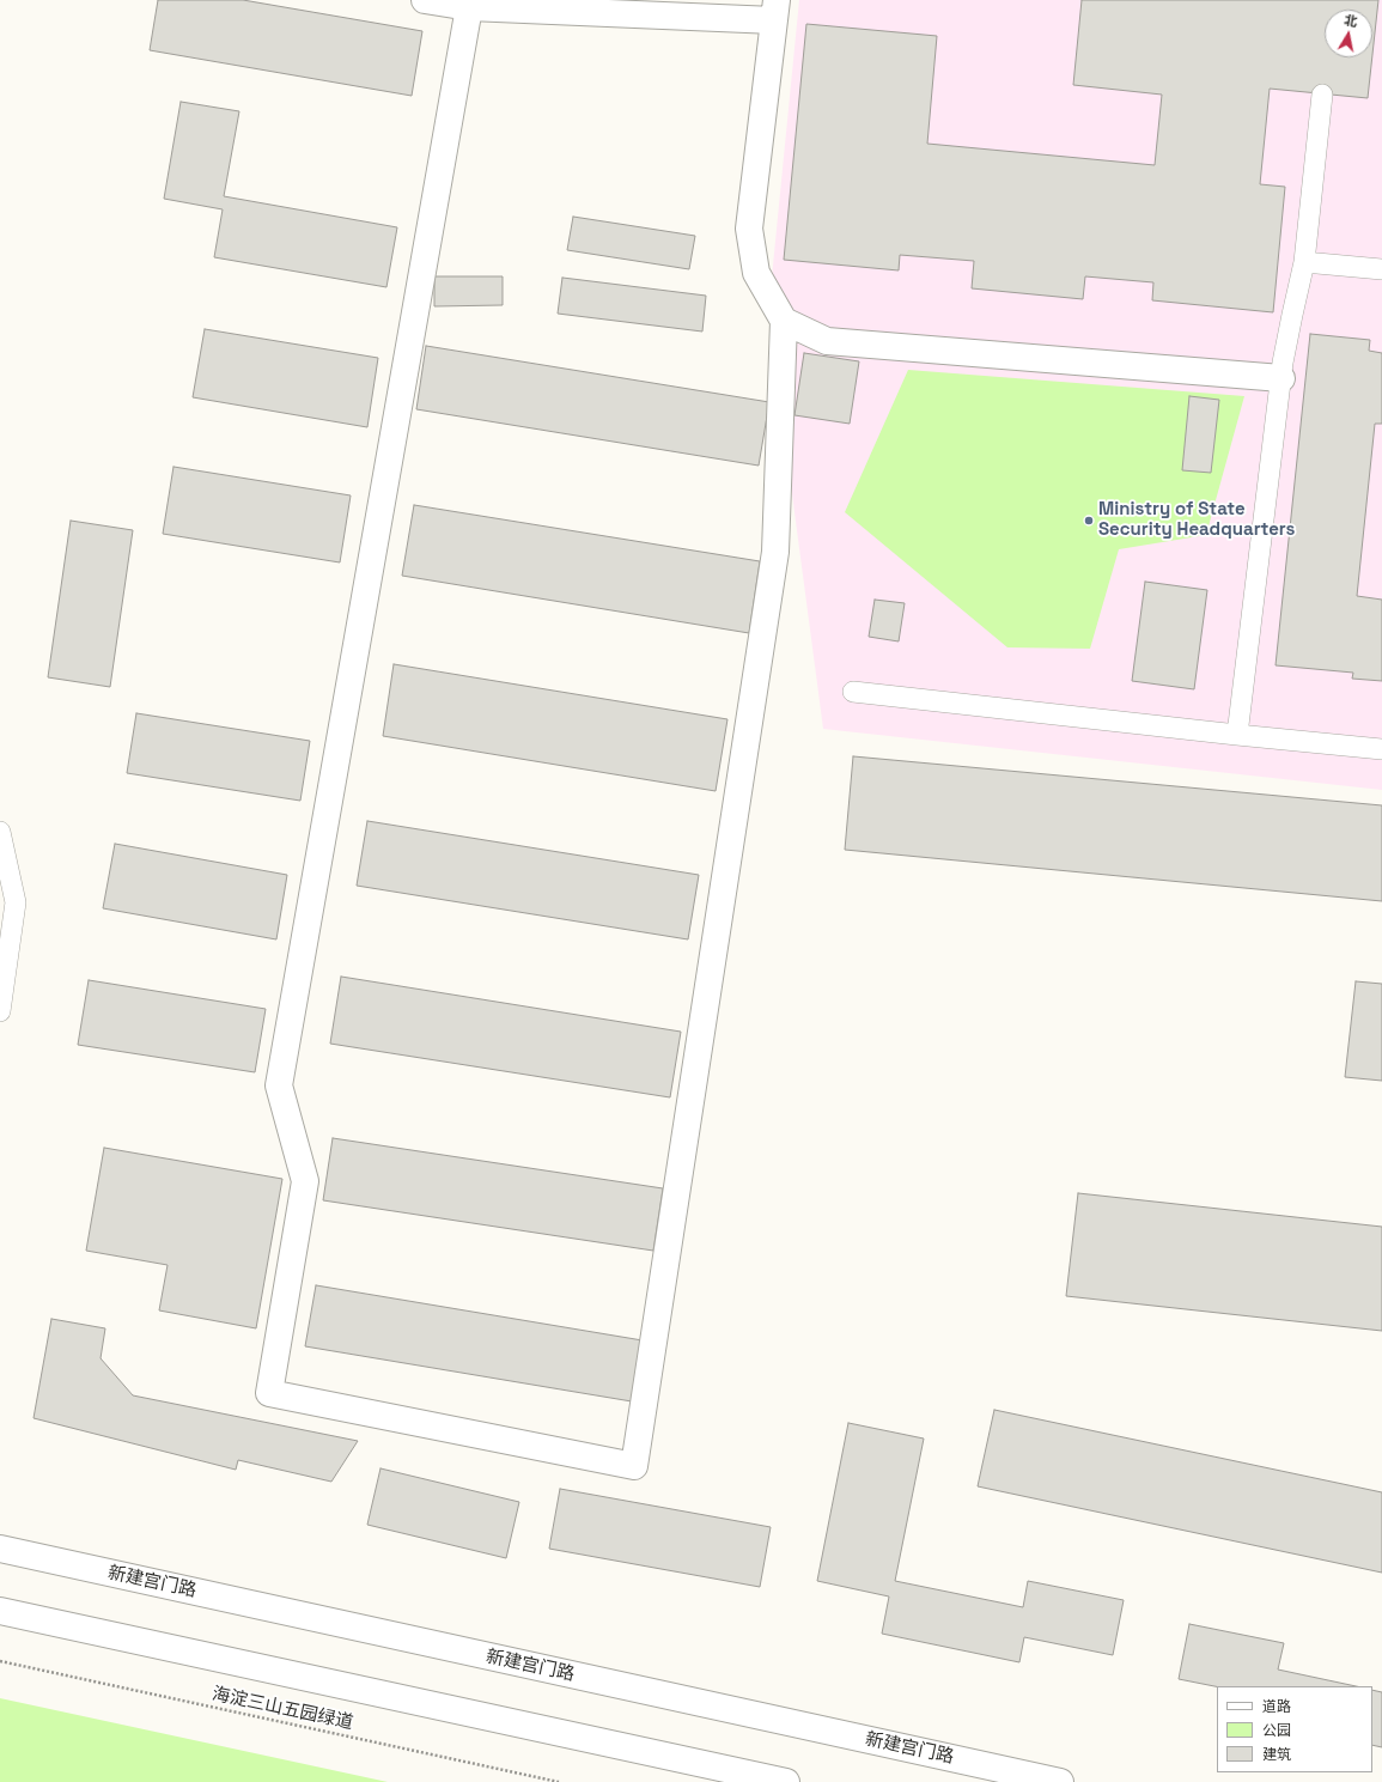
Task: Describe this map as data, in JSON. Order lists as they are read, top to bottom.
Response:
{
  "streets": {
    "street": ["新建宫门路"],
    "path": ["海淀三山五园绿道"]
  },
  "places": ["Ministry of State Security Headquarters"],
  "legend": ["道路", "公园", "建筑"],
  "north": "top"
}
